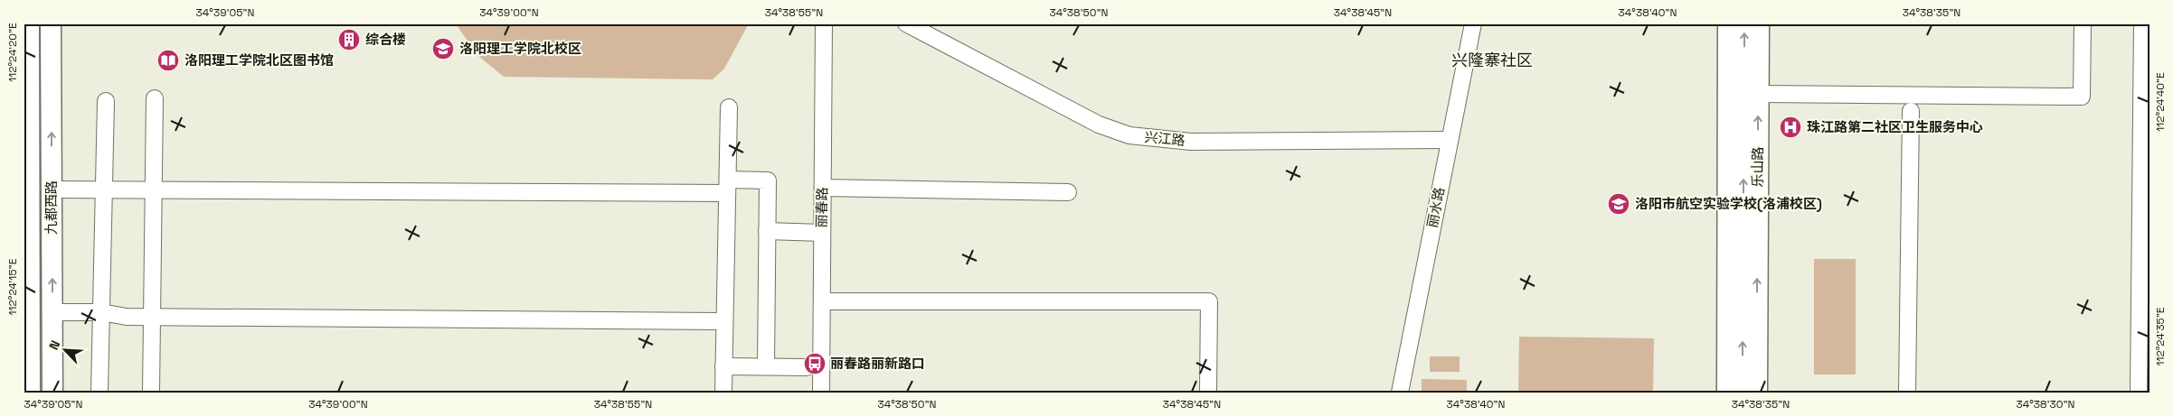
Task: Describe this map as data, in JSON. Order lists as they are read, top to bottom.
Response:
{
  "streets": {
    "main road": ["乐山路", "九都西路"],
    "street": ["兴江路", "丽春路", "丽水路"]
  },
  "crossings": [
    ["兴江路", "丽水路"]
  ],
  "districts": ["兴隆寨社区"],
  "places": {
    "building": ["综合楼"],
    "school or university": ["洛阳理工学院北校区", "洛阳市航空实验学校(洛浦校区)"],
    "library": ["洛阳理工学院北区图书馆"],
    "hospital": ["珠江路第二社区卫生服务中心"],
    "bus stop": ["丽春路丽新路口"]
  },
  "north": "top left",
  "coordinates": [
    "34°39'05\"N",
    "34°39'00\"N",
    "34°38'55\"N",
    "34°38'50\"N",
    "34°38'45\"N",
    "34°38'40\"N",
    "34°38'35\"N",
    "112°24'20\"E",
    "112°24'40\"E",
    "112°24'15\"E",
    "112°24'35\"E",
    "34°38'30\"N"
  ]
}
